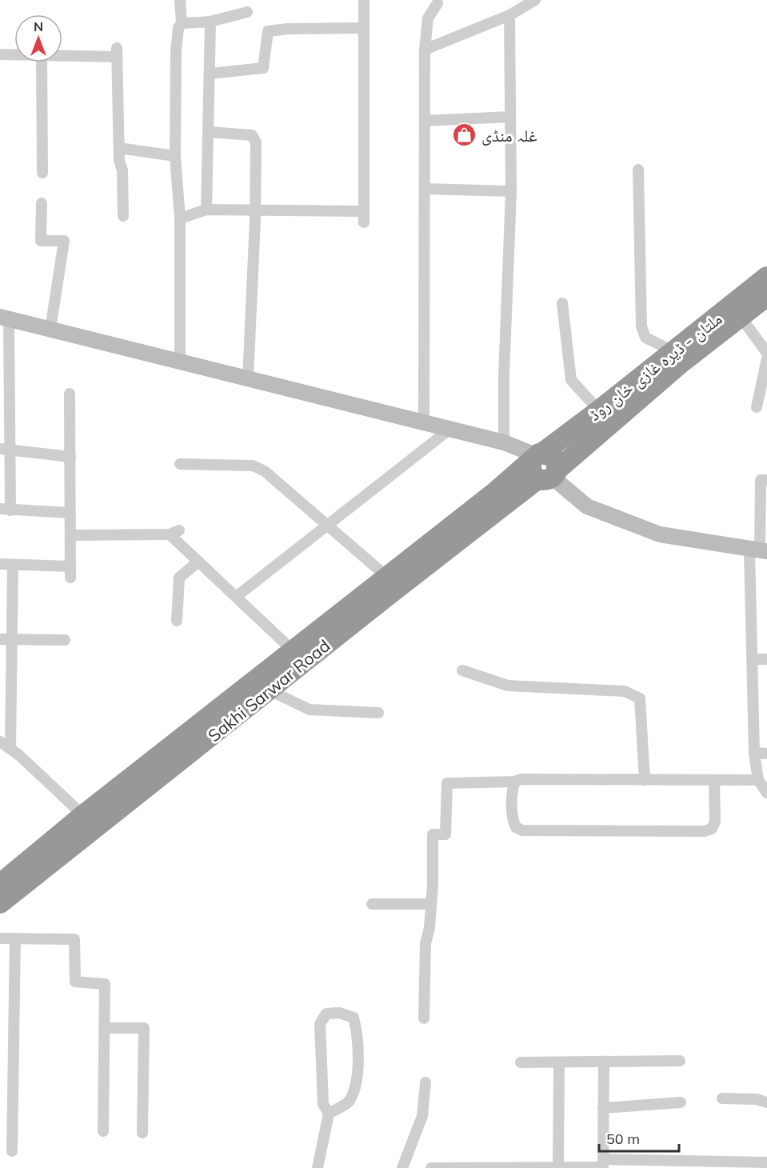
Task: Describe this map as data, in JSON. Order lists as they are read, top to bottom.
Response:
{
  "streets": {
    "highway": ["ملتان - ڈیرہ غازی خان روڈ", "Sakhi Sarwar Road"]
  },
  "crossings": [
    ["ملتان - ڈیرہ غازی خان روڈ", "Sakhi Sarwar Road"]
  ],
  "places": {
    "shop": ["غلہ منڈی"]
  },
  "scale_bar": "50 m",
  "north": "top"
}
